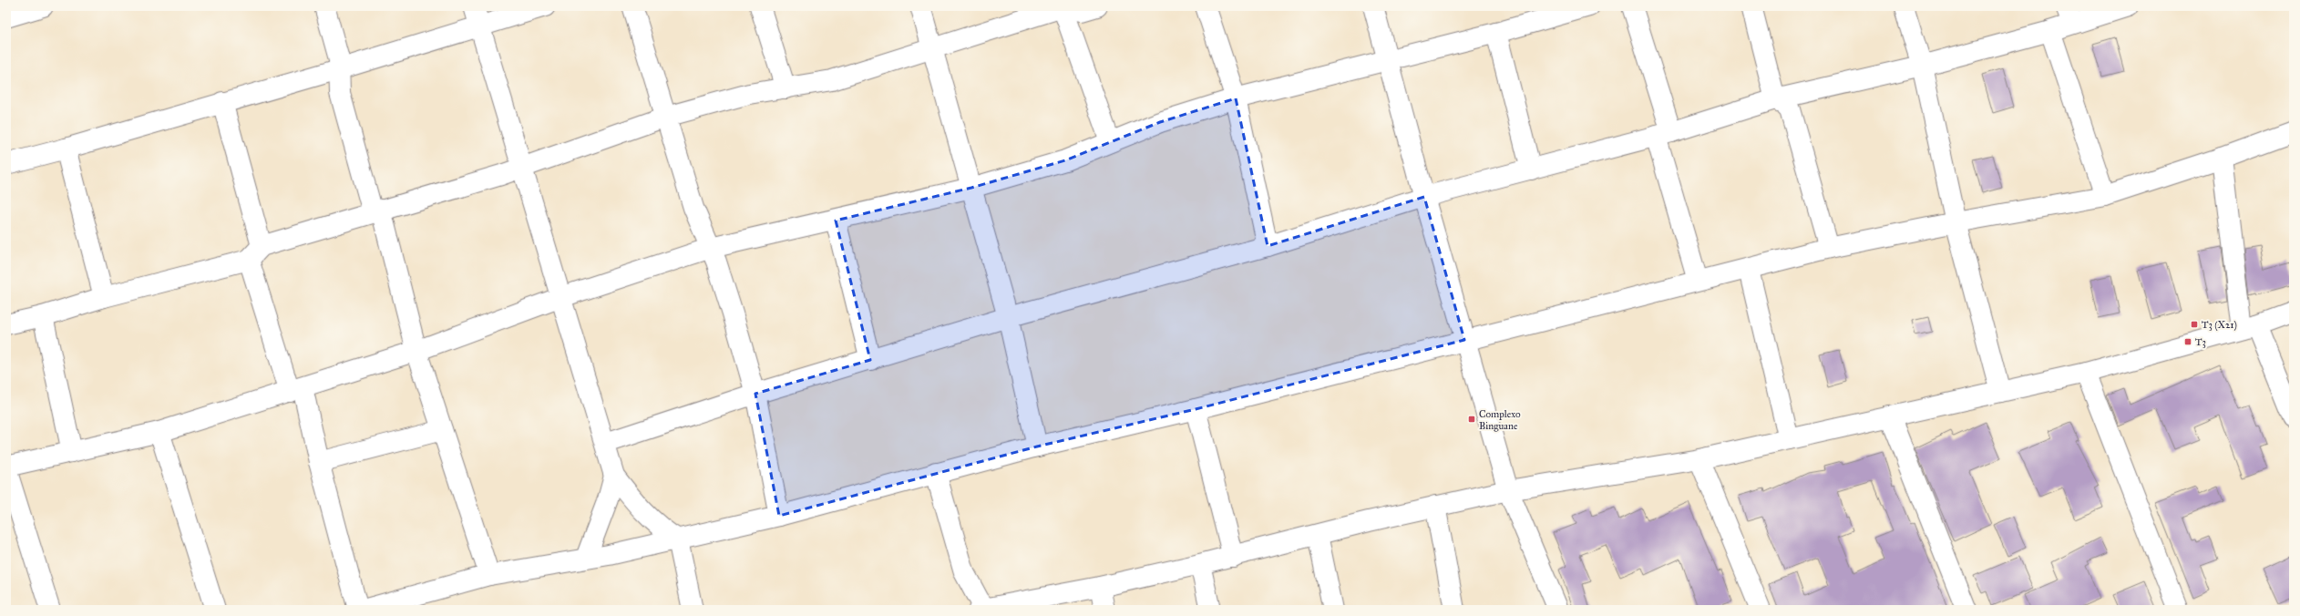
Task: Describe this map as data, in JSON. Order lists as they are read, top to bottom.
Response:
{
  "places": {
    "transit": ["T3 (X21)", "T3", "Complexo Binguane"]
  }
}
